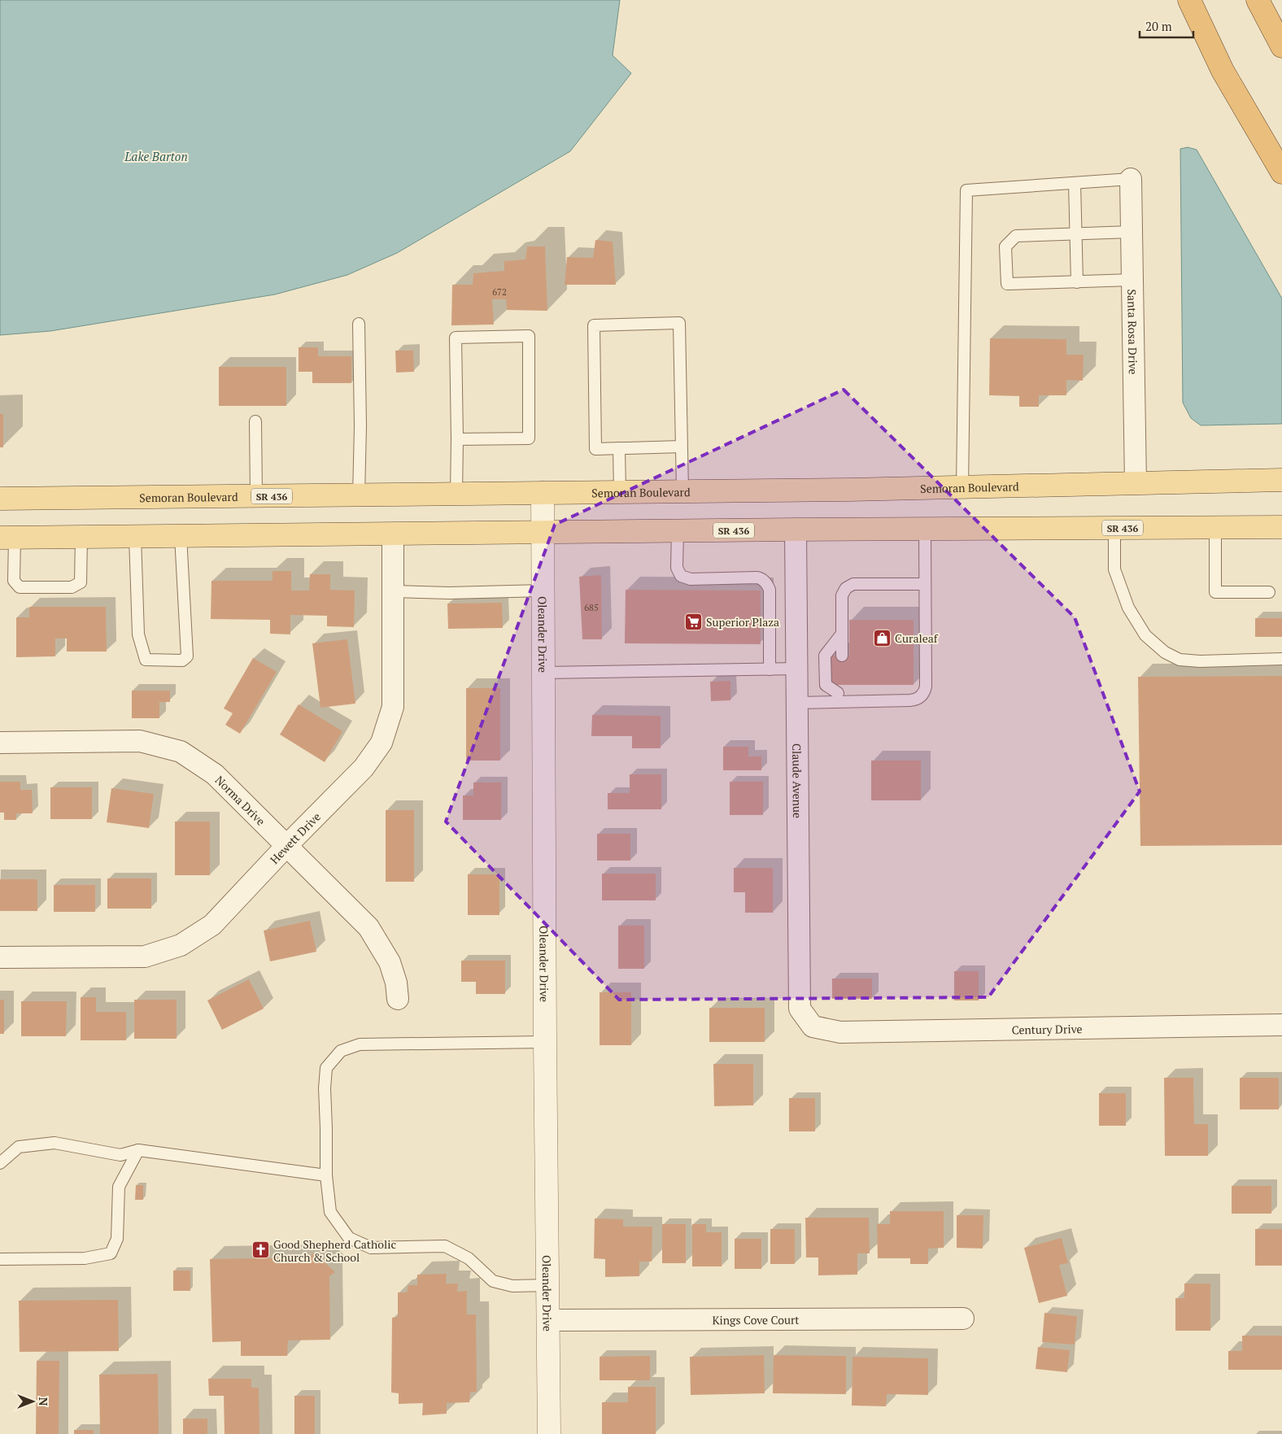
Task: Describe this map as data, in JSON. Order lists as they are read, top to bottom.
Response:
{
  "streets": {
    "main road": ["Semoran Boulevard", "SR 436"],
    "street": [
      "Santa Rosa Drive",
      "Oleander Drive",
      "Claude Avenue",
      "Norma Drive",
      "Hewett Drive",
      "Century Drive",
      "Kings Cove Court"
    ]
  },
  "crossings": [
    ["Santa Rosa Drive", "Semoran Boulevard"],
    ["Semoran Boulevard", "Oleander Drive"],
    ["SR 436", "Oleander Drive"],
    ["SR 436", "Claude Avenue"],
    ["SR 436", "Hewett Drive"],
    ["Oleander Drive", "Kings Cove Court"],
    ["Claude Avenue", "Century Drive"],
    ["Norma Drive", "Hewett Drive"]
  ],
  "water": ["Lake Barton"],
  "places": {
    "supermarket": ["Superior Plaza"],
    "shop": ["Curaleaf"],
    "church": ["Good Shepherd Catholic Church & School"]
  },
  "house_numbers": ["672", "685"],
  "scale_bar": "20 m",
  "north": "right"
}
